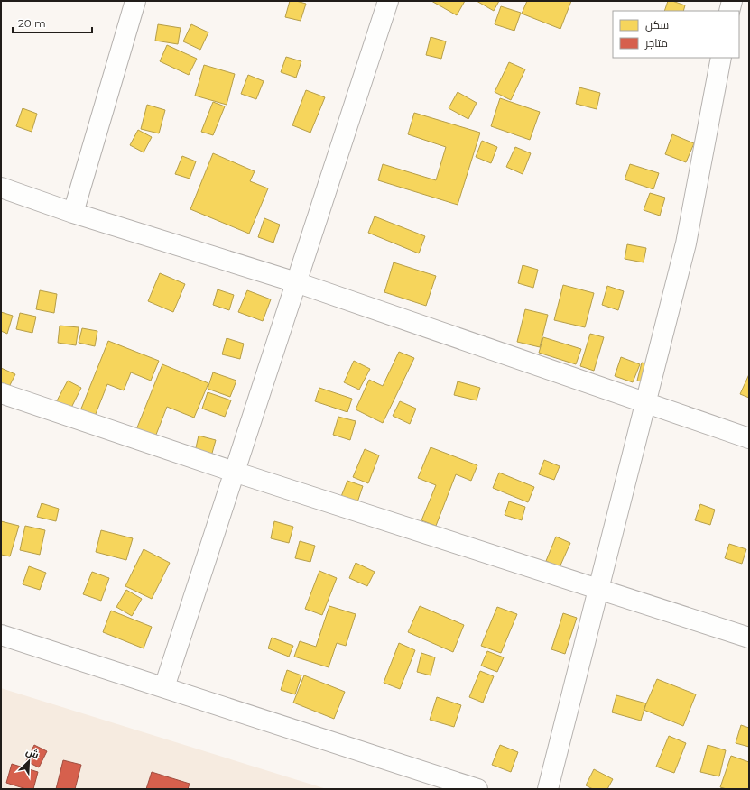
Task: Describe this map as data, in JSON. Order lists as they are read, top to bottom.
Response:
{
  "legend": ["سكن", "متاجر"],
  "scale_bar": "20 m",
  "north": "top right"
}
